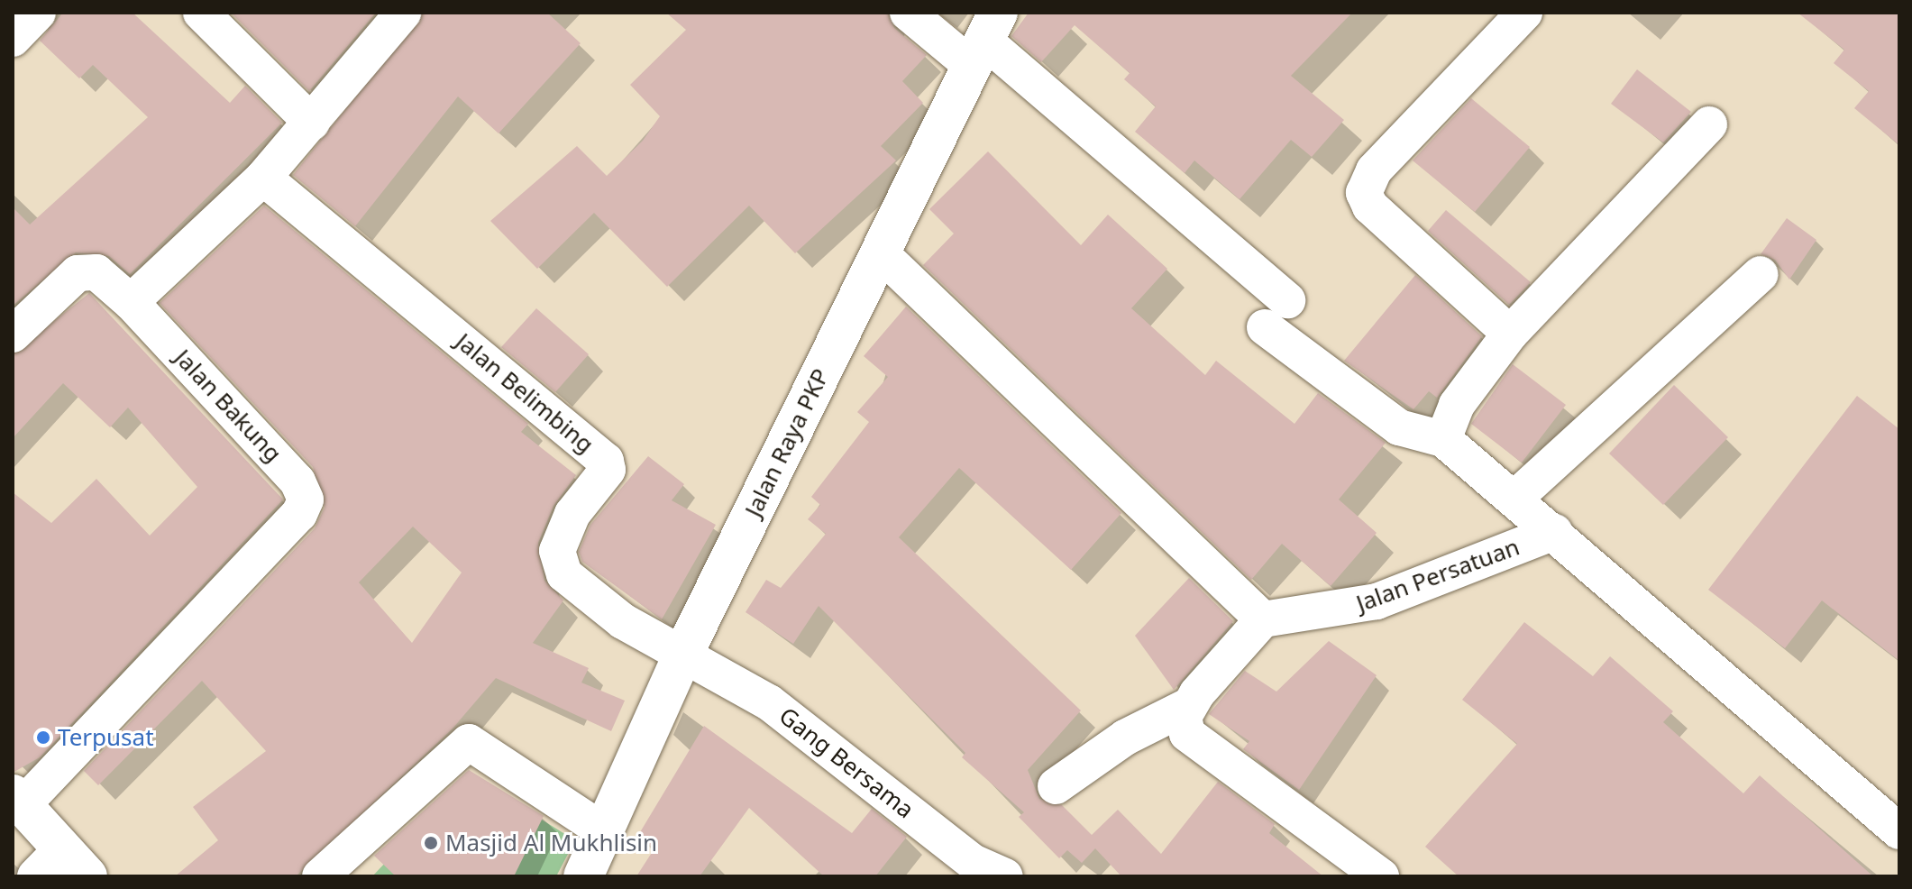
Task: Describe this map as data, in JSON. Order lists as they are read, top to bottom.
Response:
{
  "streets": {
    "street": [
      "Jalan Belimbing",
      "Jalan Bakung",
      "Jalan Raya PKP",
      "Jalan Persatuan",
      "Gang Bersama"
    ]
  },
  "crossings": [
    ["Jalan Belimbing", "Jalan Raya PKP"],
    ["Jalan Belimbing", "Gang Bersama"],
    ["Jalan Raya PKP", "Gang Bersama"]
  ],
  "places": ["Terpusat", "Masjid Al Mukhlisin"]
}
